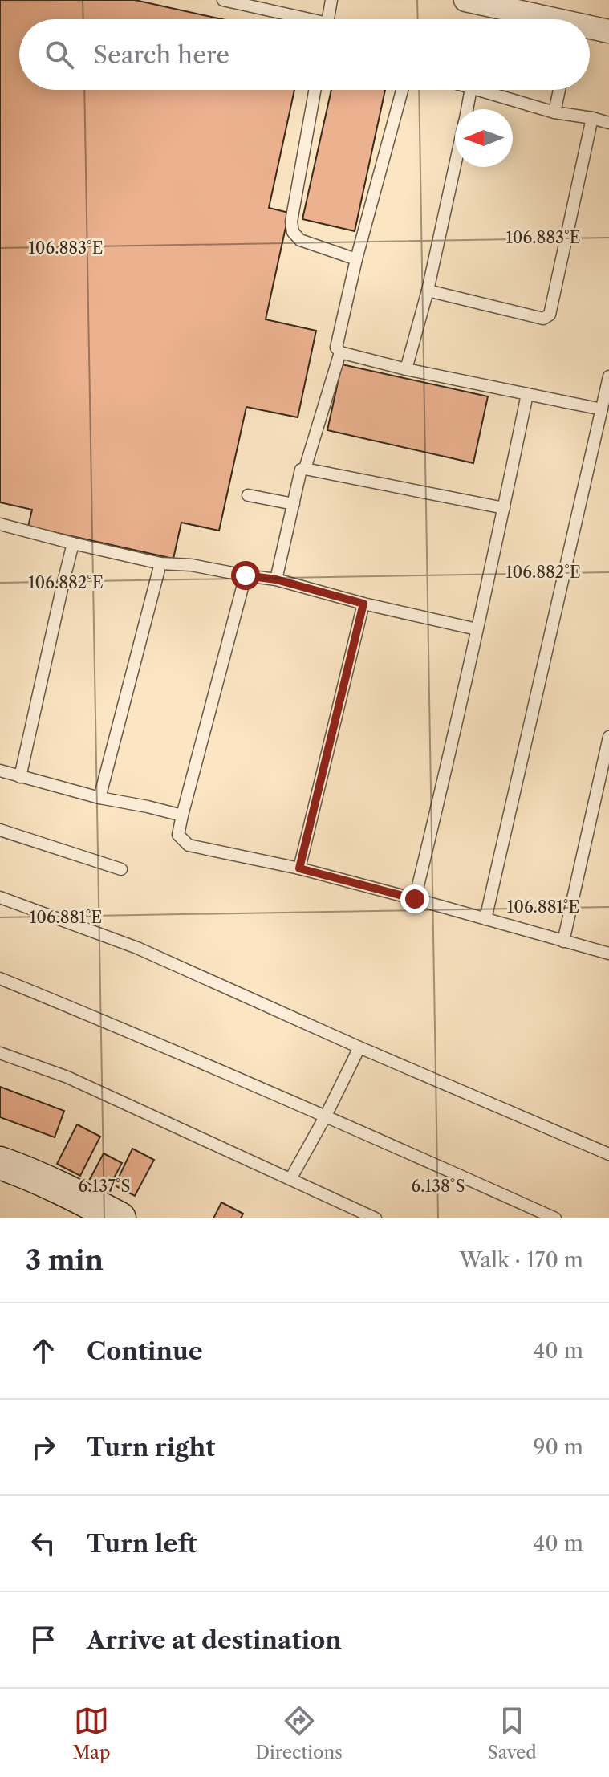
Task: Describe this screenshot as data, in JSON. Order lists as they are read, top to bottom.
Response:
{
  "north": "left",
  "page": {
    "search": "Search here",
    "heading": ["3 min", "Walk · 170 m"],
    "list": [
      ["Continue", "40 m"],
      ["Turn right", "90 m"],
      ["Turn left", "40 m"],
      "Arrive at destination"
    ],
    "nav": ["Map", "Directions", "Saved"]
  },
  "coordinates": [
    "106.883°E",
    "106.882°E",
    "106.881°E",
    "6.137°S",
    "6.138°S"
  ]
}
